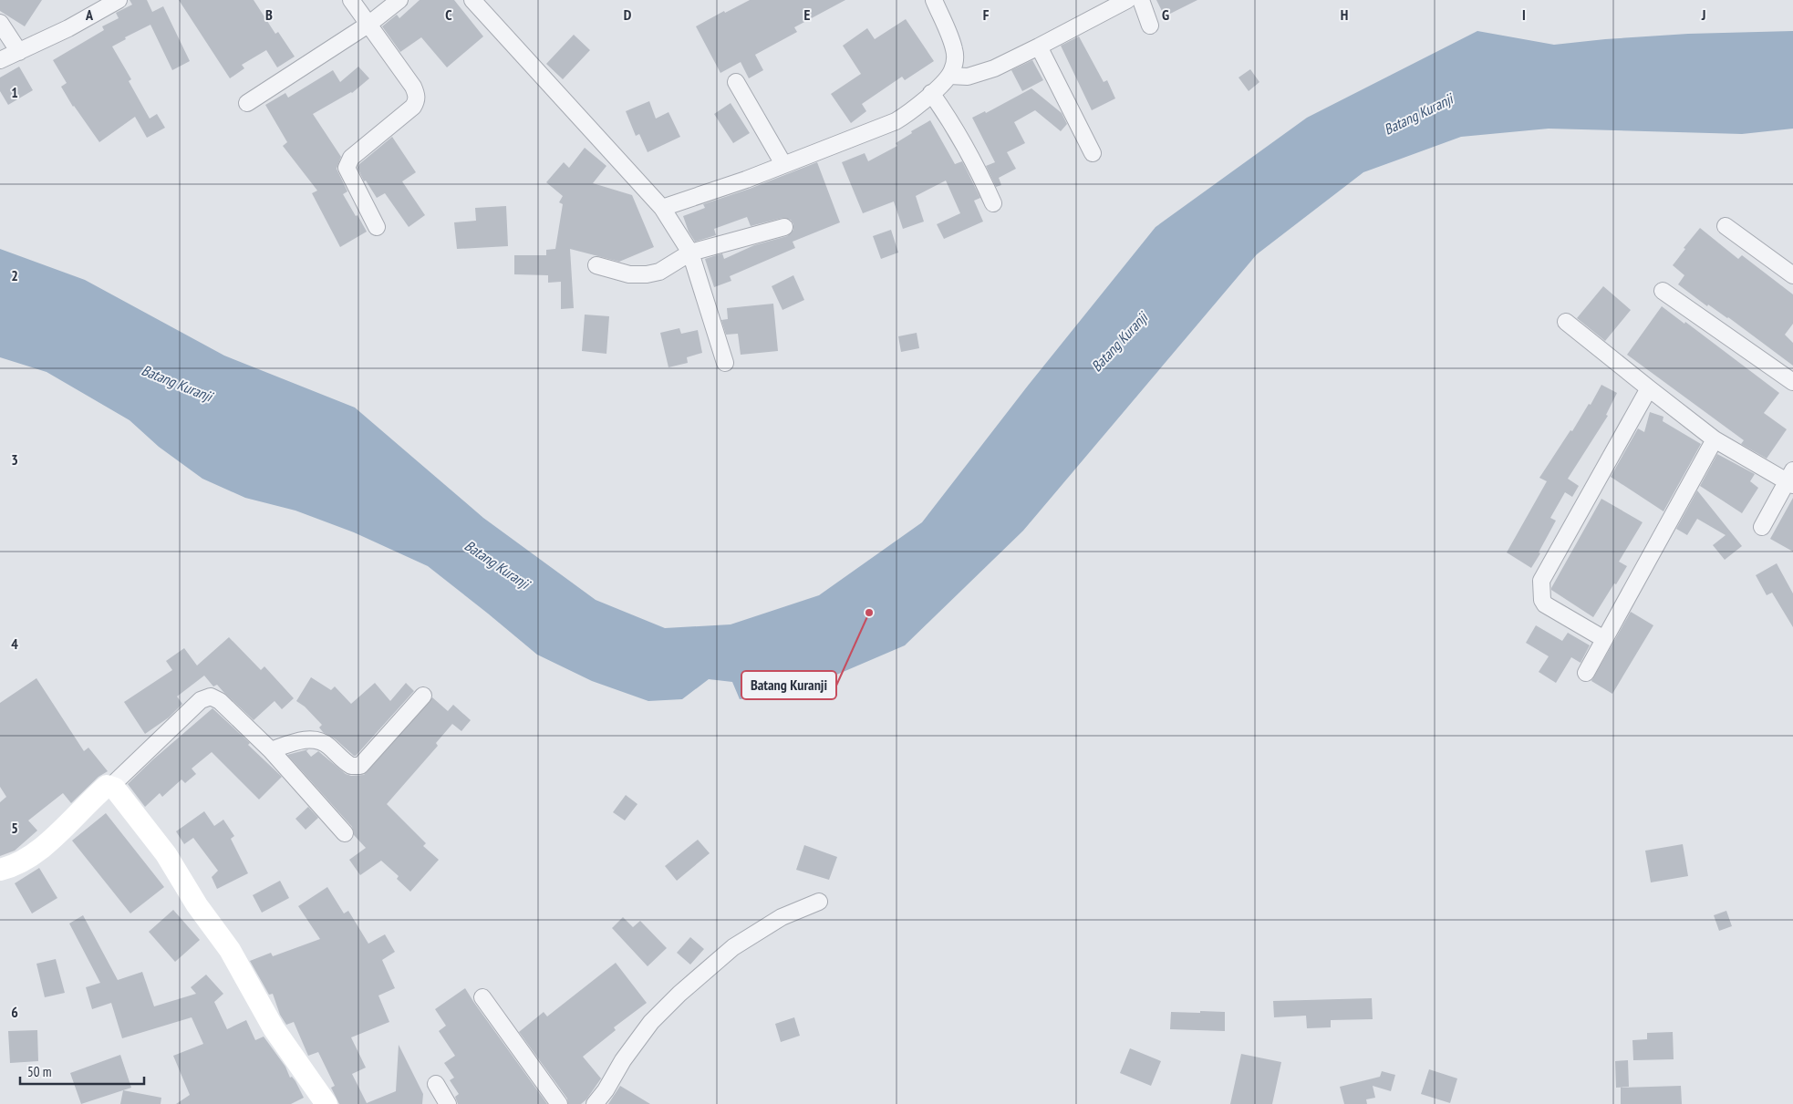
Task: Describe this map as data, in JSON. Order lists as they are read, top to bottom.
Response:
{
  "water": ["Batang Kuranji"],
  "places": ["Batang Kuranji"],
  "scale_bar": "50 m",
  "grid": {
    "columns": [
      "A",
      "B",
      "C",
      "D",
      "E",
      "F",
      "G",
      "H",
      "I",
      "J"
    ],
    "rows": [
      "1",
      "2",
      "3",
      "4",
      "5",
      "6"
    ]
  }
}
